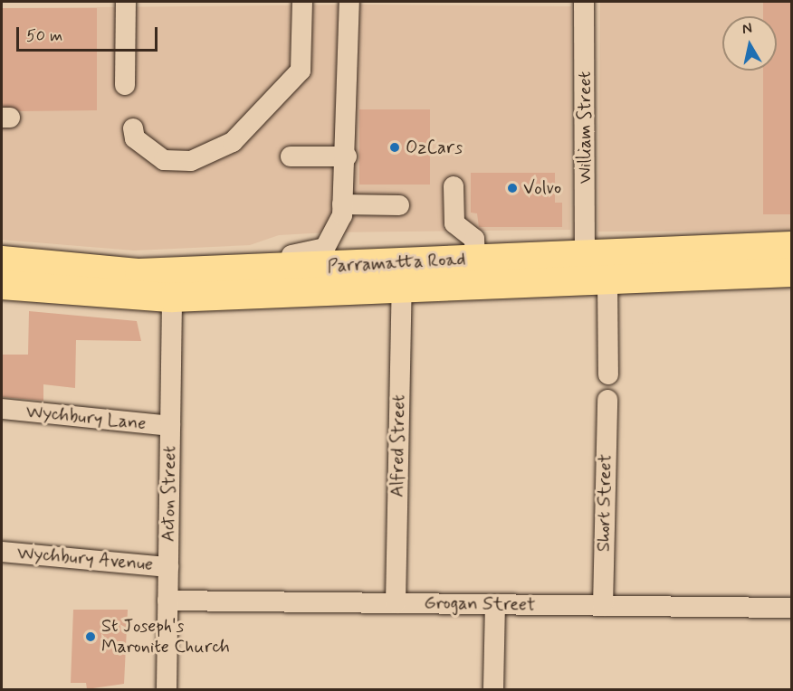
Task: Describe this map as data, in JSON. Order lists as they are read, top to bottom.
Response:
{
  "streets": {
    "highway": ["Parramatta Road"],
    "street": [
      "William Street",
      "Wychbury Lane",
      "Alfred Street",
      "Acton Street",
      "Short Street",
      "Wychbury Avenue",
      "Grogan Street"
    ]
  },
  "crossings": [
    ["William Street", "Parramatta Road"],
    ["Parramatta Road", "Alfred Street"],
    ["Parramatta Road", "Acton Street"],
    ["Wychbury Lane", "Acton Street"],
    ["Alfred Street", "Grogan Street"],
    ["Acton Street", "Wychbury Avenue"],
    ["Acton Street", "Grogan Street"],
    ["Short Street", "Grogan Street"]
  ],
  "places": ["OzCars", "Volvo", "St Joseph's Maronite Church"],
  "scale_bar": "50 m",
  "north": "top"
}
